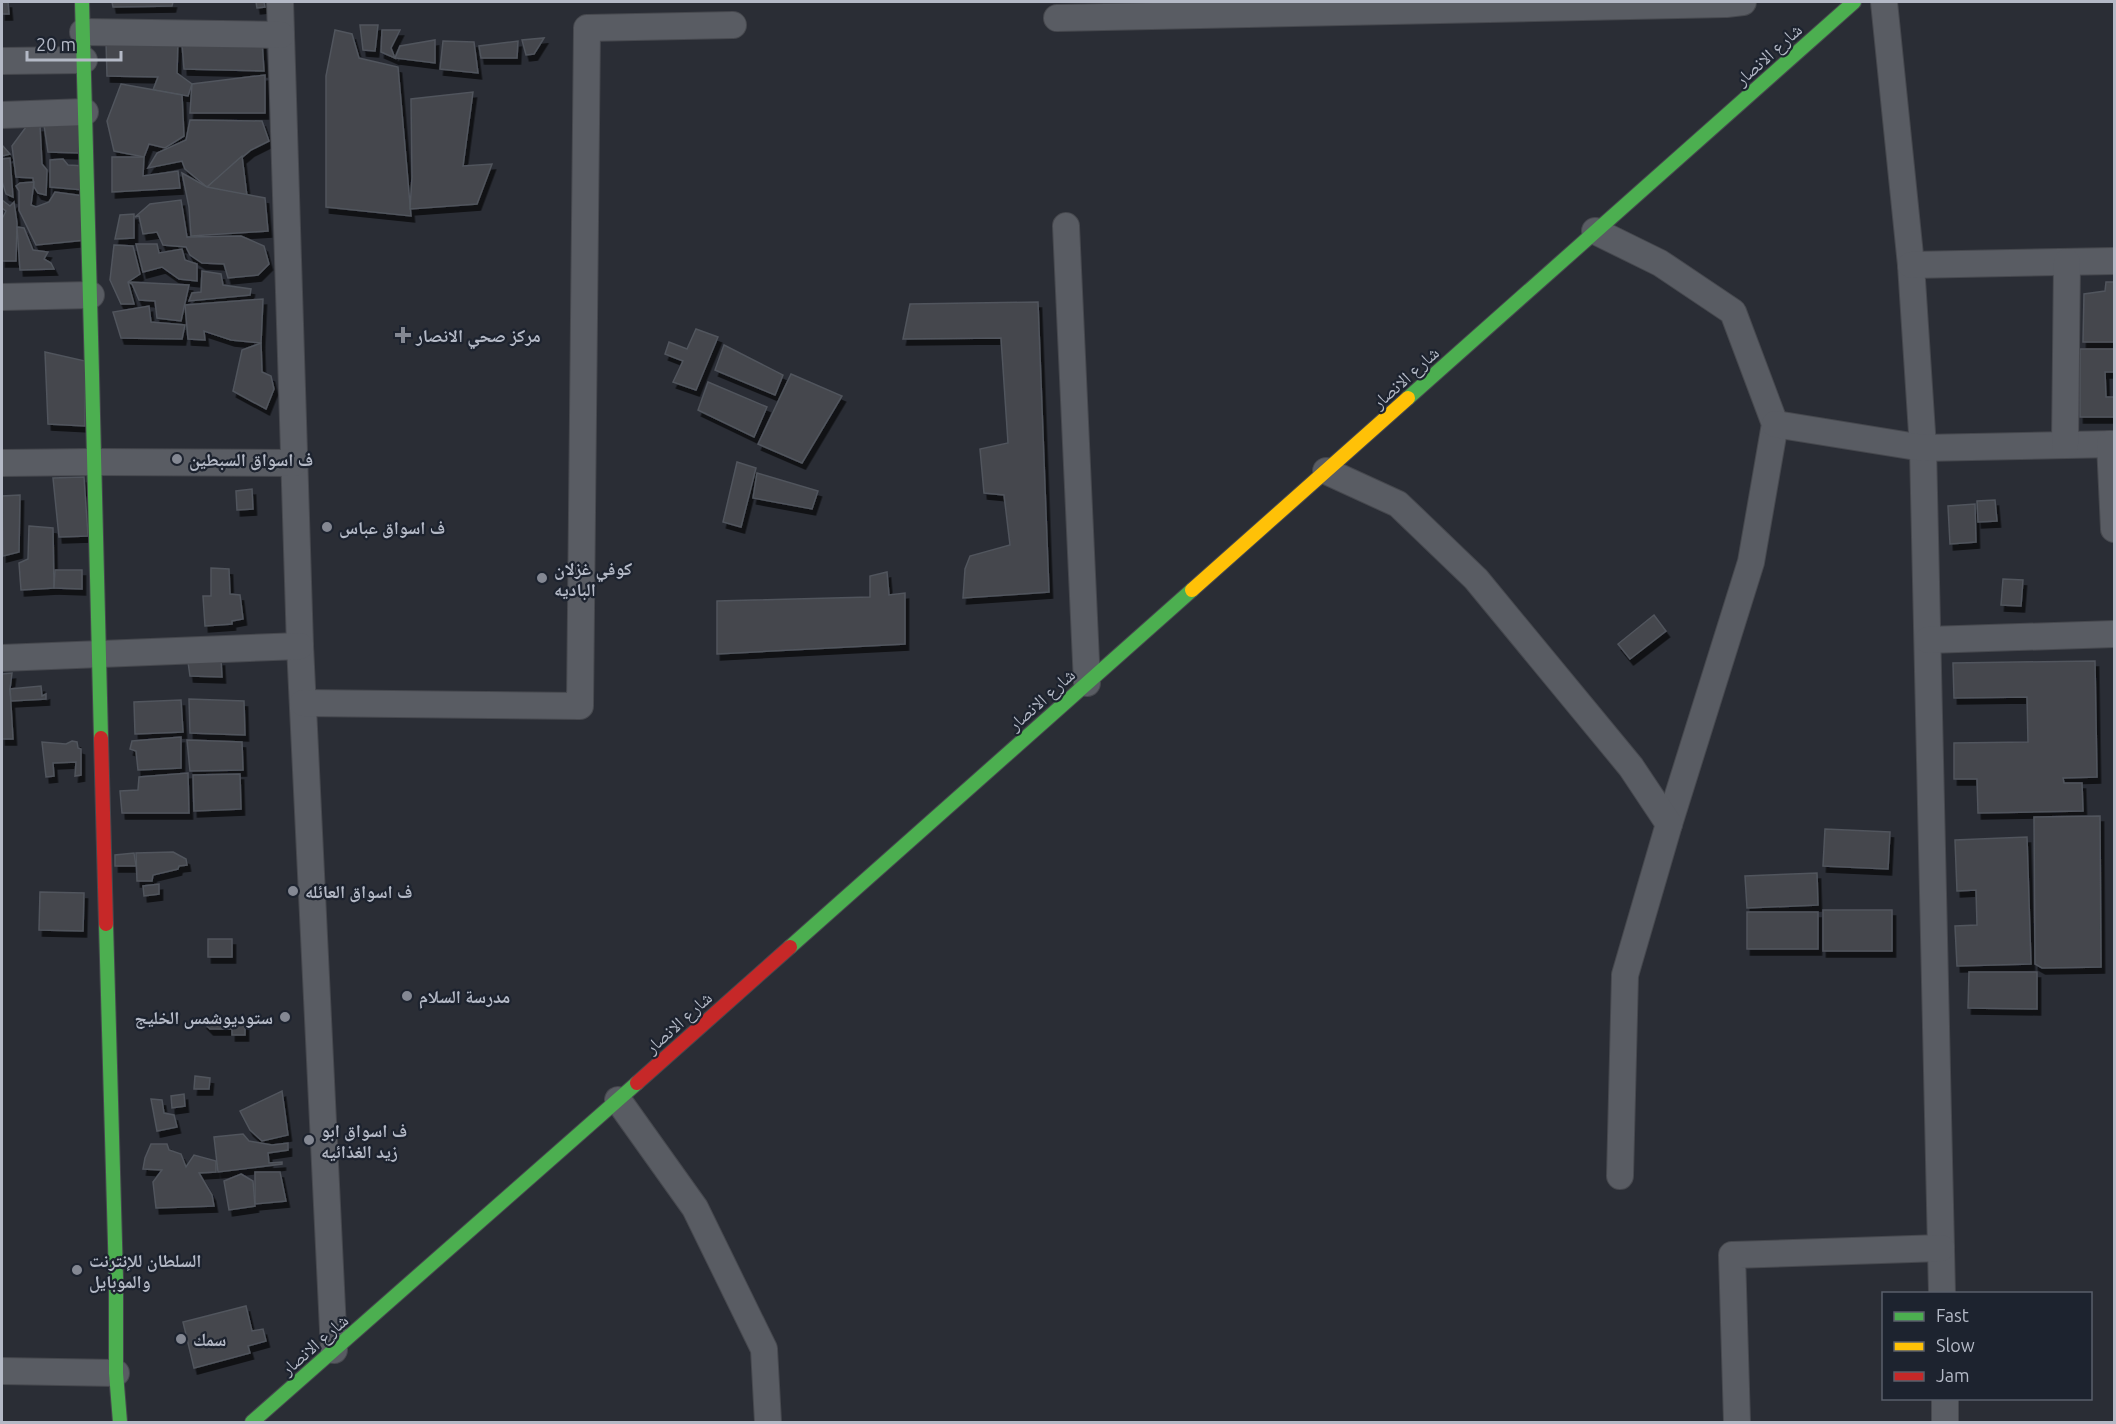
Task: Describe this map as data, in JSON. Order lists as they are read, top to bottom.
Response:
{
  "streets": {
    "street": ["شارع الانصار"]
  },
  "places": {
    "health": ["مركز صحي الانصار"],
    "other": [
      "ف اسواق السبطين",
      "ف اسواق عباس",
      "كوفي غزلان الباديه",
      "ف اسواق العائله",
      "مدرسة السلام",
      "ستوديوشمس الخليج",
      "ف اسواق ابو زيد الغذائيه",
      "السلطان للإنترنت والموبايل",
      "سمك"
    ]
  },
  "legend": ["Fast", "Slow", "Jam"],
  "scale_bar": "20 m"
}
